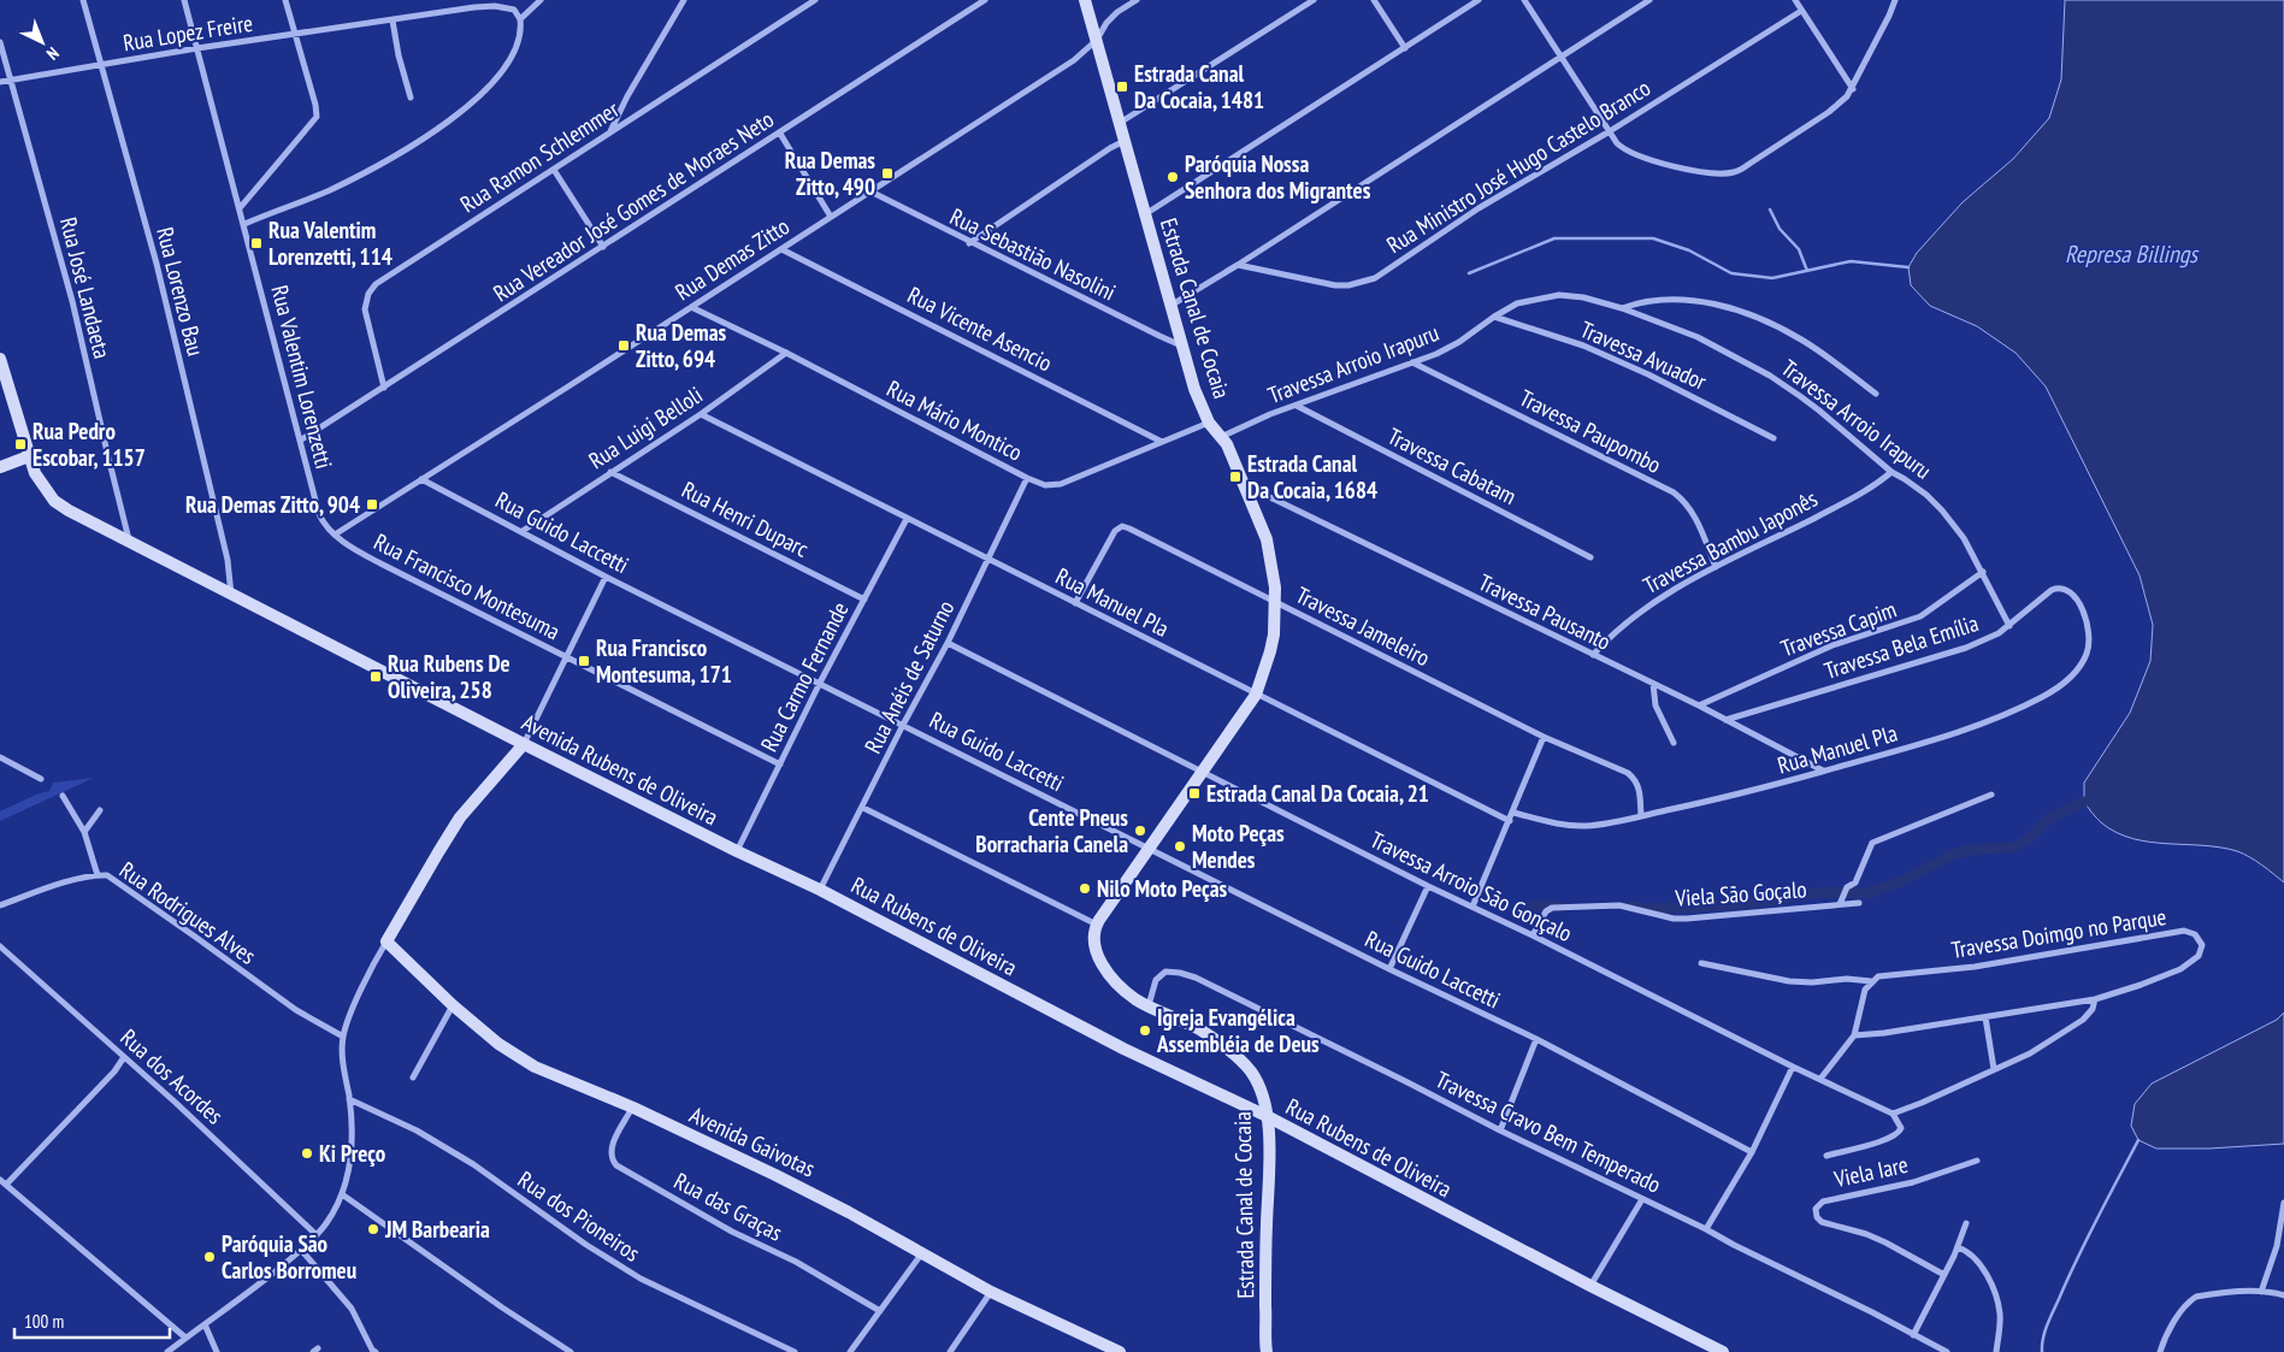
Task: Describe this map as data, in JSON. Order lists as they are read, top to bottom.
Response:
{
  "streets": {
    "main road": [
      "Estrada Canal de Cocaia",
      "Avenida Rubens de Oliveira",
      "Rua Rubens de Oliveira",
      "Avenida Gaivotas"
    ],
    "street": [
      "Rua Lopez Freire",
      "Rua Ramon Schlemmer",
      "Rua Ministro José Hugo Castelo Branco",
      "Rua Vereador José Gomes de Moraes Neto",
      "Rua Sebastião Nasolini",
      "Rua Demas Zitto",
      "Rua José Landaeta",
      "Rua Lorenzo Bau",
      "Rua Vicente Asencio",
      "Travessa Avuador",
      "Travessa Arroio Irapuru",
      "Rua Valentim Lorenzetti",
      "Rua Mário Montico",
      "Rua Luigi Belloli",
      "Travessa Paupombo",
      "Travessa Cabatam",
      "Rua Henri Duparc",
      "Rua Guido Laccetti",
      "Travessa Bambu Japonês",
      "Rua Francisco Montesuma",
      "Rua Manuel Pla",
      "Travessa Pausanto",
      "Travessa Jameleiro",
      "Travessa Capim",
      "Travessa Bela Emília",
      "Rua Carmo Fernande",
      "Rua Anéis de Saturno",
      "Travessa Arroio São Gonçalo",
      "Viela São Goçalo",
      "Rua Rodrigues Alves",
      "Travessa Doimgo no Parque",
      "Rua dos Acordes",
      "Travessa Cravo Bem Temperado",
      "Viela Iare",
      "Rua das Graças",
      "Rua dos Pioneiros"
    ]
  },
  "crossings": [
    ["Rua Lopez Freire", "Rua José Landaeta"],
    ["Rua Lopez Freire", "Rua Lorenzo Bau"],
    ["Rua Lopez Freire", "Rua Valentim Lorenzetti"],
    ["Rua Ramon Schlemmer", "Rua Vereador José Gomes de Moraes Neto"],
    ["Rua Vereador José Gomes de Moraes Neto", "Rua Valentim Lorenzetti"],
    ["Rua Sebastião Nasolini", "Rua Demas Zitto"],
    ["Rua Sebastião Nasolini", "Estrada Canal de Cocaia"],
    ["Rua Demas Zitto", "Estrada Canal de Cocaia"],
    ["Rua Demas Zitto", "Rua Vicente Asencio"],
    ["Rua Demas Zitto", "Rua Valentim Lorenzetti"],
    ["Rua Demas Zitto", "Rua Mário Montico"],
    ["Rua Demas Zitto", "Rua Guido Laccetti"],
    ["Rua Demas Zitto", "Rua Francisco Montesuma"],
    ["Rua José Landaeta", "Avenida Rubens de Oliveira"],
    ["Rua Lorenzo Bau", "Avenida Rubens de Oliveira"],
    ["Estrada Canal de Cocaia", "Travessa Arroio Irapuru"],
    ["Estrada Canal de Cocaia", "Rua Mário Montico"],
    ["Estrada Canal de Cocaia", "Rua Guido Laccetti"],
    ["Estrada Canal de Cocaia", "Rua Manuel Pla"],
    ["Estrada Canal de Cocaia", "Travessa Pausanto"],
    ["Estrada Canal de Cocaia", "Travessa Jameleiro"],
    ["Estrada Canal de Cocaia", "Travessa Arroio São Gonçalo"],
    ["Estrada Canal de Cocaia", "Rua Rubens de Oliveira"],
    ["Estrada Canal de Cocaia", "Travessa Cravo Bem Temperado"],
    ["Rua Vicente Asencio", "Rua Mário Montico"],
    ["Travessa Avuador", "Travessa Arroio Irapuru"],
    ["Travessa Arroio Irapuru", "Travessa Paupombo"],
    ["Travessa Arroio Irapuru", "Travessa Cabatam"],
    ["Travessa Arroio Irapuru", "Travessa Bambu Japonês"],
    ["Travessa Arroio Irapuru", "Travessa Capim"],
    ["Travessa Arroio Irapuru", "Travessa Bela Emília"],
    ["Rua Valentim Lorenzetti", "Rua Francisco Montesuma"],
    ["Rua Mário Montico", "Rua Luigi Belloli"],
    ["Rua Mário Montico", "Rua Anéis de Saturno"],
    ["Rua Luigi Belloli", "Rua Henri Duparc"],
    ["Rua Luigi Belloli", "Rua Guido Laccetti"],
    ["Rua Luigi Belloli", "Rua Manuel Pla"],
    ["Travessa Paupombo", "Travessa Bambu Japonês"],
    ["Rua Henri Duparc", "Rua Carmo Fernande"],
    ["Rua Guido Laccetti", "Rua Carmo Fernande"],
    ["Rua Guido Laccetti", "Rua Anéis de Saturno"],
    ["Travessa Bambu Japonês", "Travessa Pausanto"],
    ["Rua Francisco Montesuma", "Rua Carmo Fernande"],
    ["Rua Manuel Pla", "Travessa Pausanto"],
    ["Rua Manuel Pla", "Travessa Jameleiro"],
    ["Rua Manuel Pla", "Travessa Bela Emília"],
    ["Rua Manuel Pla", "Rua Carmo Fernande"],
    ["Rua Manuel Pla", "Rua Anéis de Saturno"],
    ["Travessa Pausanto", "Travessa Capim"],
    ["Travessa Pausanto", "Travessa Bela Emília"],
    ["Rua Carmo Fernande", "Avenida Rubens de Oliveira"],
    ["Rua Carmo Fernande", "Rua Rubens de Oliveira"],
    ["Rua Anéis de Saturno", "Travessa Arroio São Gonçalo"],
    ["Rua Anéis de Saturno", "Rua Rubens de Oliveira"],
    ["Avenida Rubens de Oliveira", "Rua Rubens de Oliveira"],
    ["Travessa Arroio São Gonçalo", "Viela São Goçalo"],
    ["Avenida Gaivotas", "Rua das Graças"]
  ],
  "water": ["Represa Billings"],
  "places": {
    "transit": [
      "Estrada Canal Da Cocaia, 1481",
      "Rua Demas Zitto, 490",
      "Rua Valentim Lorenzetti, 114",
      "Rua Demas Zitto, 694",
      "Rua Pedro Escobar, 1157",
      "Estrada Canal Da Cocaia, 1684",
      "Rua Demas Zitto, 904",
      "Rua Francisco Montesuma, 171",
      "Rua Rubens De Oliveira, 258",
      "Estrada Canal Da Cocaia, 21"
    ],
    "other": [
      "Paróquia Nossa Senhora dos Migrantes",
      "Cente Pneus Borracharia Canela",
      "Moto Peças Mendes",
      "Nilo Moto Peças",
      "Igreja Evangélica Assembléia de Deus",
      "Ki Preço",
      "JM Barbearia",
      "Paróquia São Carlos Borromeu"
    ]
  },
  "scale_bar": "100 m",
  "north": "bottom right"
}
